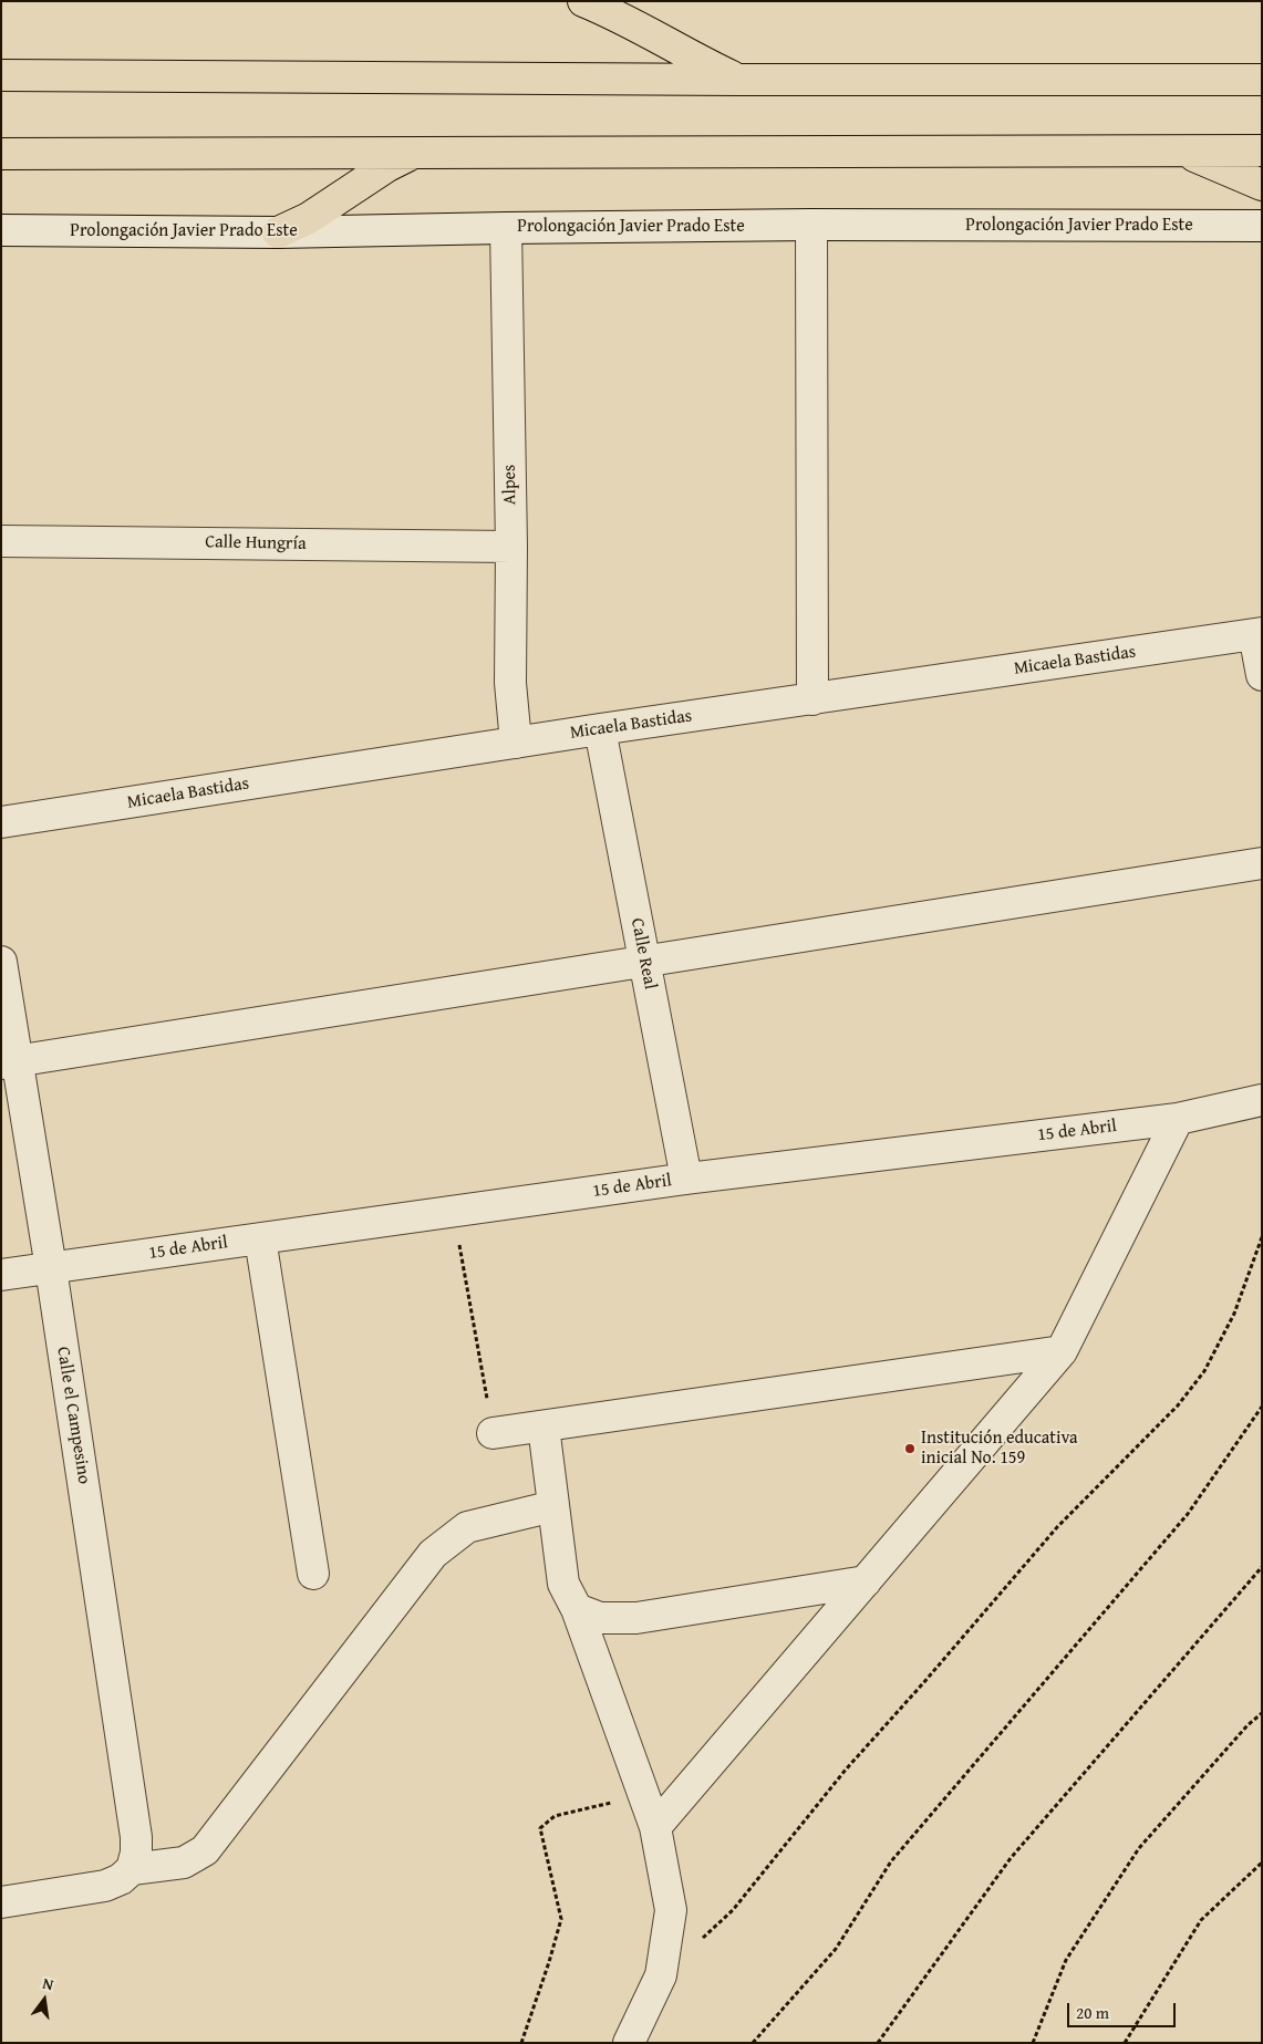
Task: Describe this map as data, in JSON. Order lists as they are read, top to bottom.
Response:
{
  "streets": {
    "street": [
      "Prolongación Javier Prado Este",
      "Alpes",
      "Calle Hungría",
      "Micaela Bastidas",
      "Calle Real",
      "15 de Abril",
      "Calle el Campesino"
    ]
  },
  "crossings": [
    ["Prolongación Javier Prado Este", "Alpes"],
    ["Alpes", "Calle Hungría"],
    ["Alpes", "Micaela Bastidas"],
    ["Micaela Bastidas", "Calle Real"],
    ["Calle Real", "15 de Abril"],
    ["15 de Abril", "Calle el Campesino"]
  ],
  "places": ["Institución educativa inicial No. 159"],
  "scale_bar": "20 m",
  "north": "top"
}
